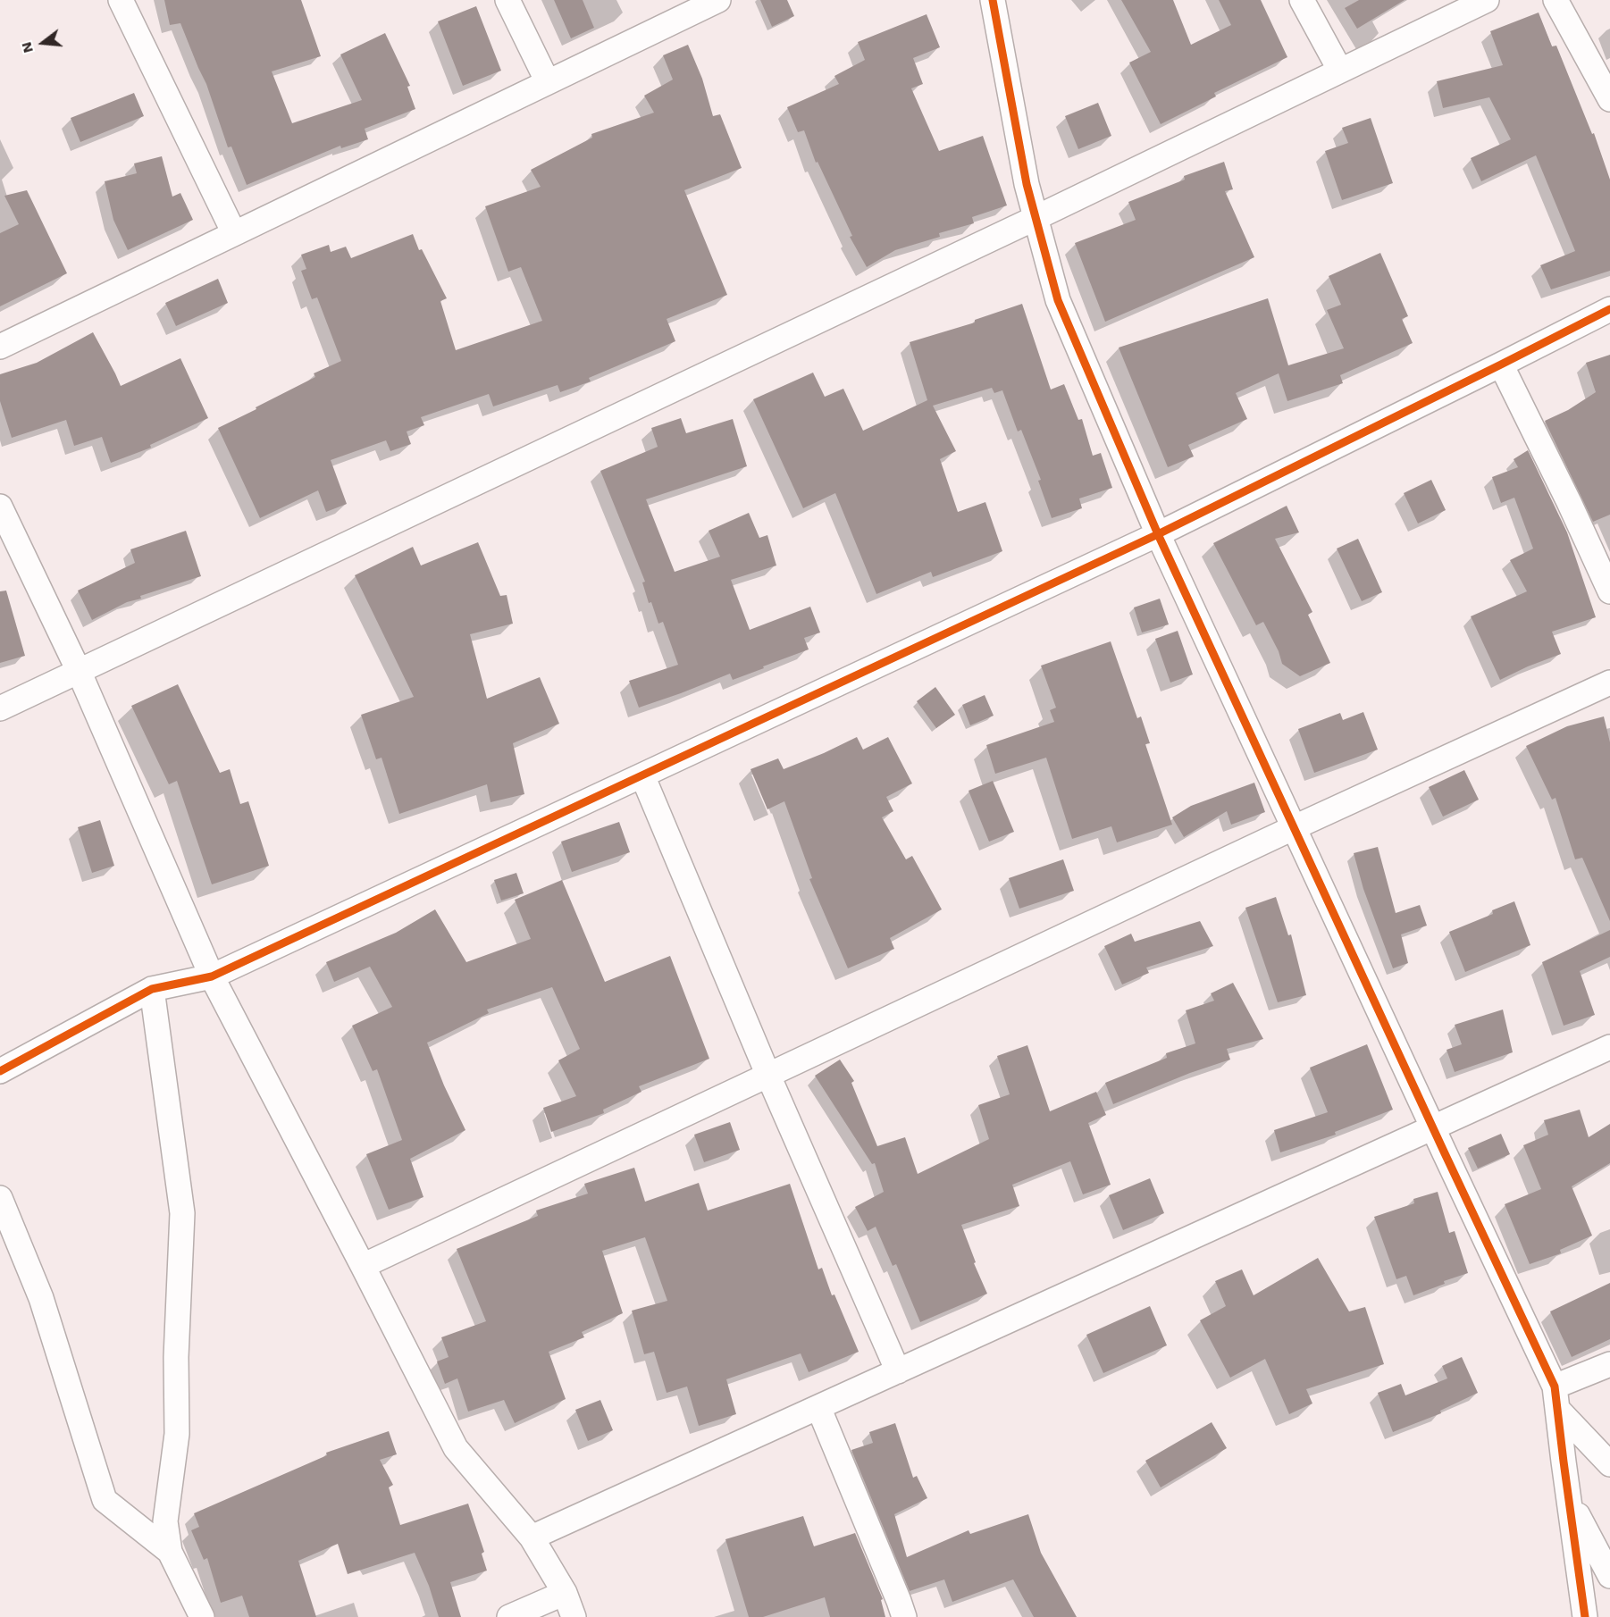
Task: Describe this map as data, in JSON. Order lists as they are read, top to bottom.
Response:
{
  "north": "left"
}
